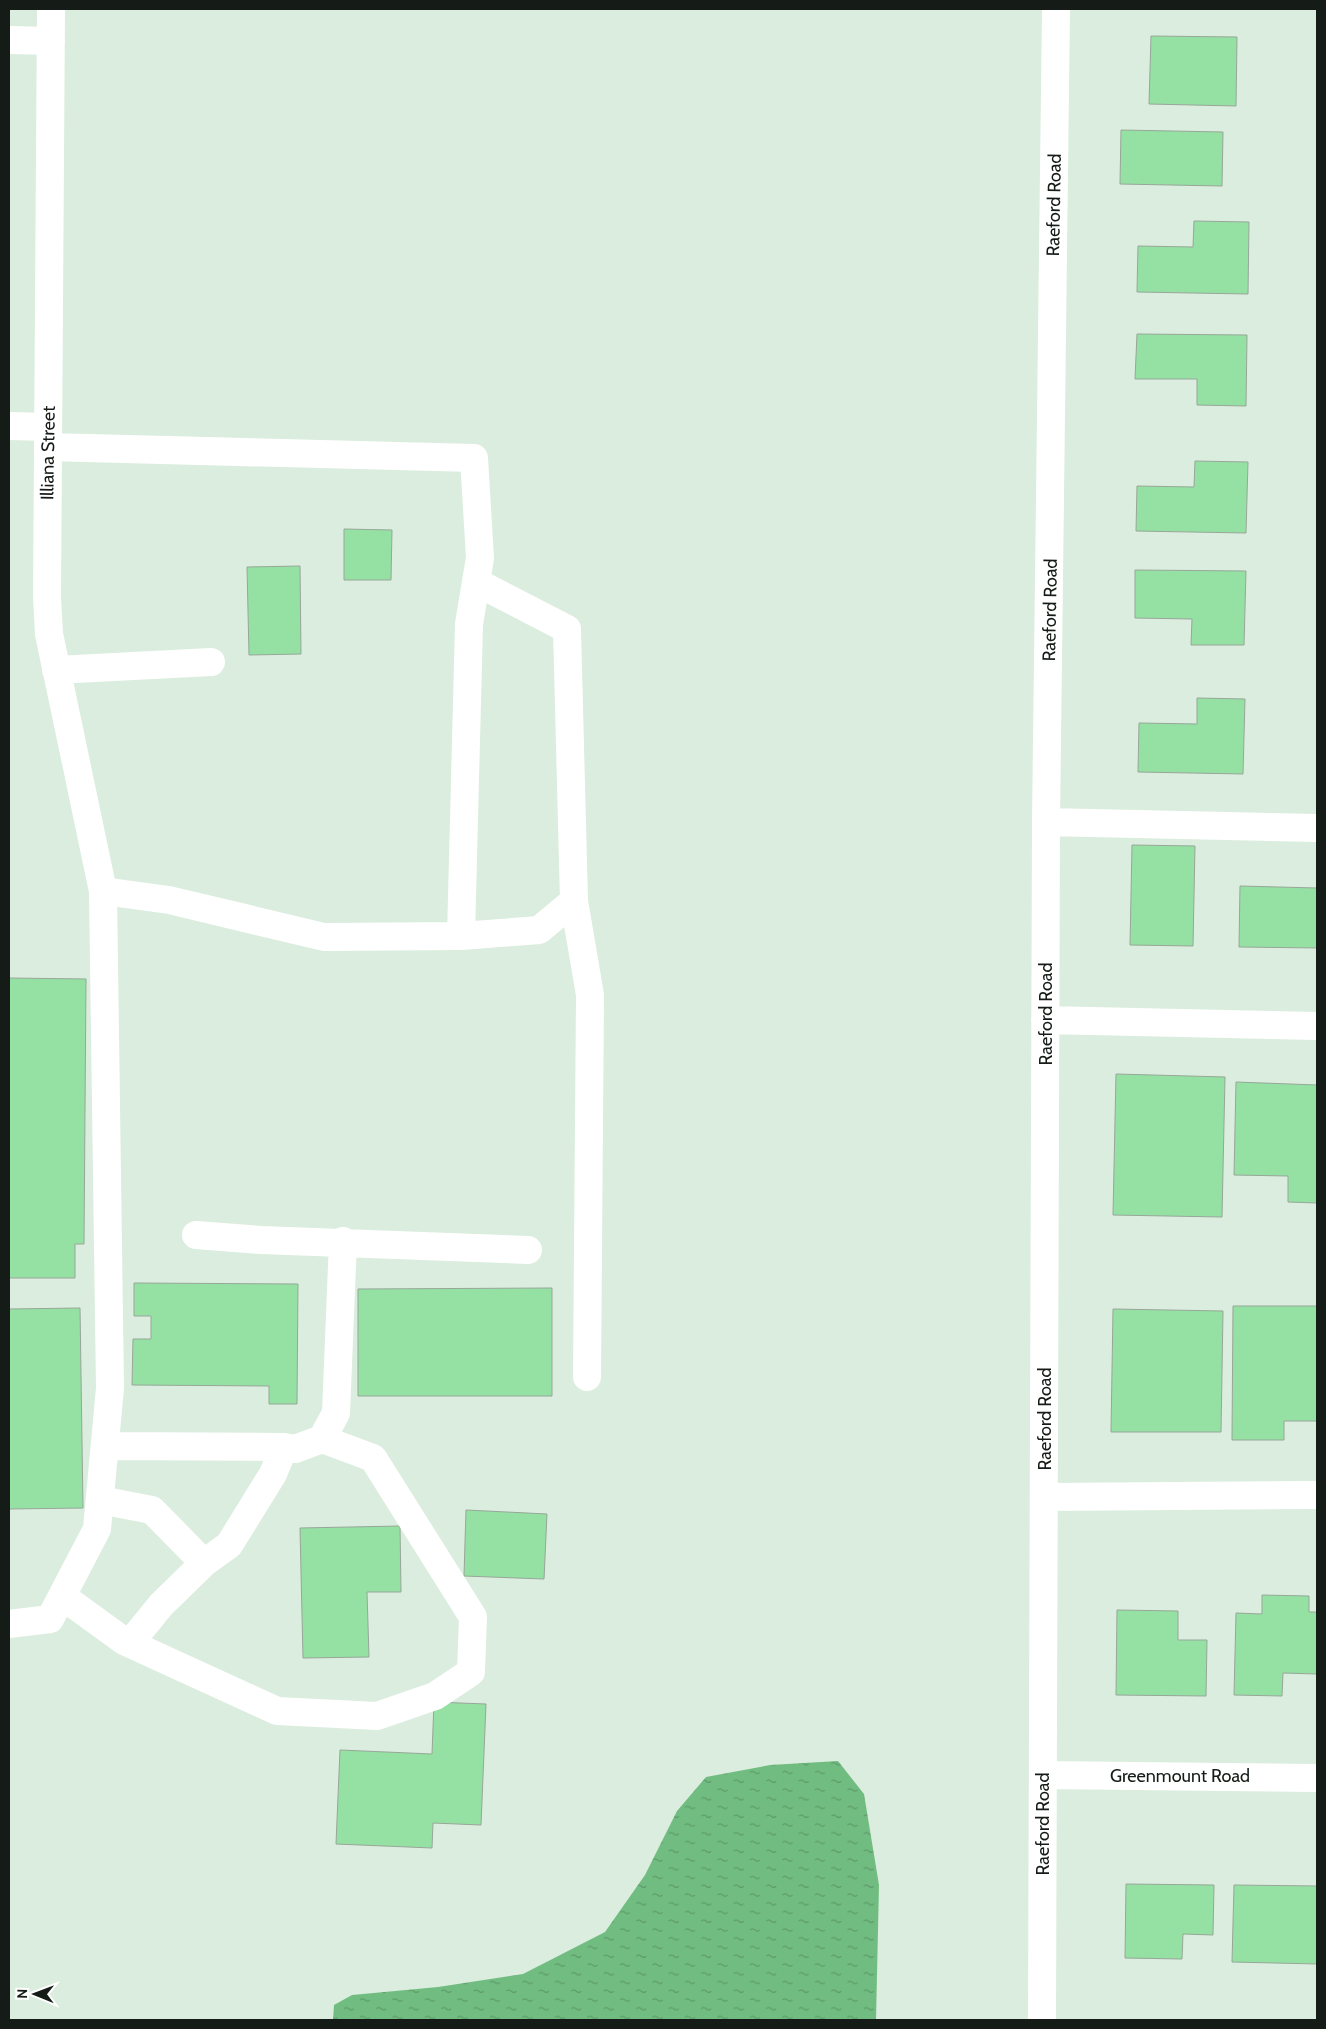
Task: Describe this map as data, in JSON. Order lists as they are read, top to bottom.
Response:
{
  "streets": {
    "street": ["Raeford Road", "Illiana Street", "Greenmount Road"]
  },
  "crossings": [
    ["Raeford Road", "Greenmount Road"]
  ],
  "north": "left"
}
